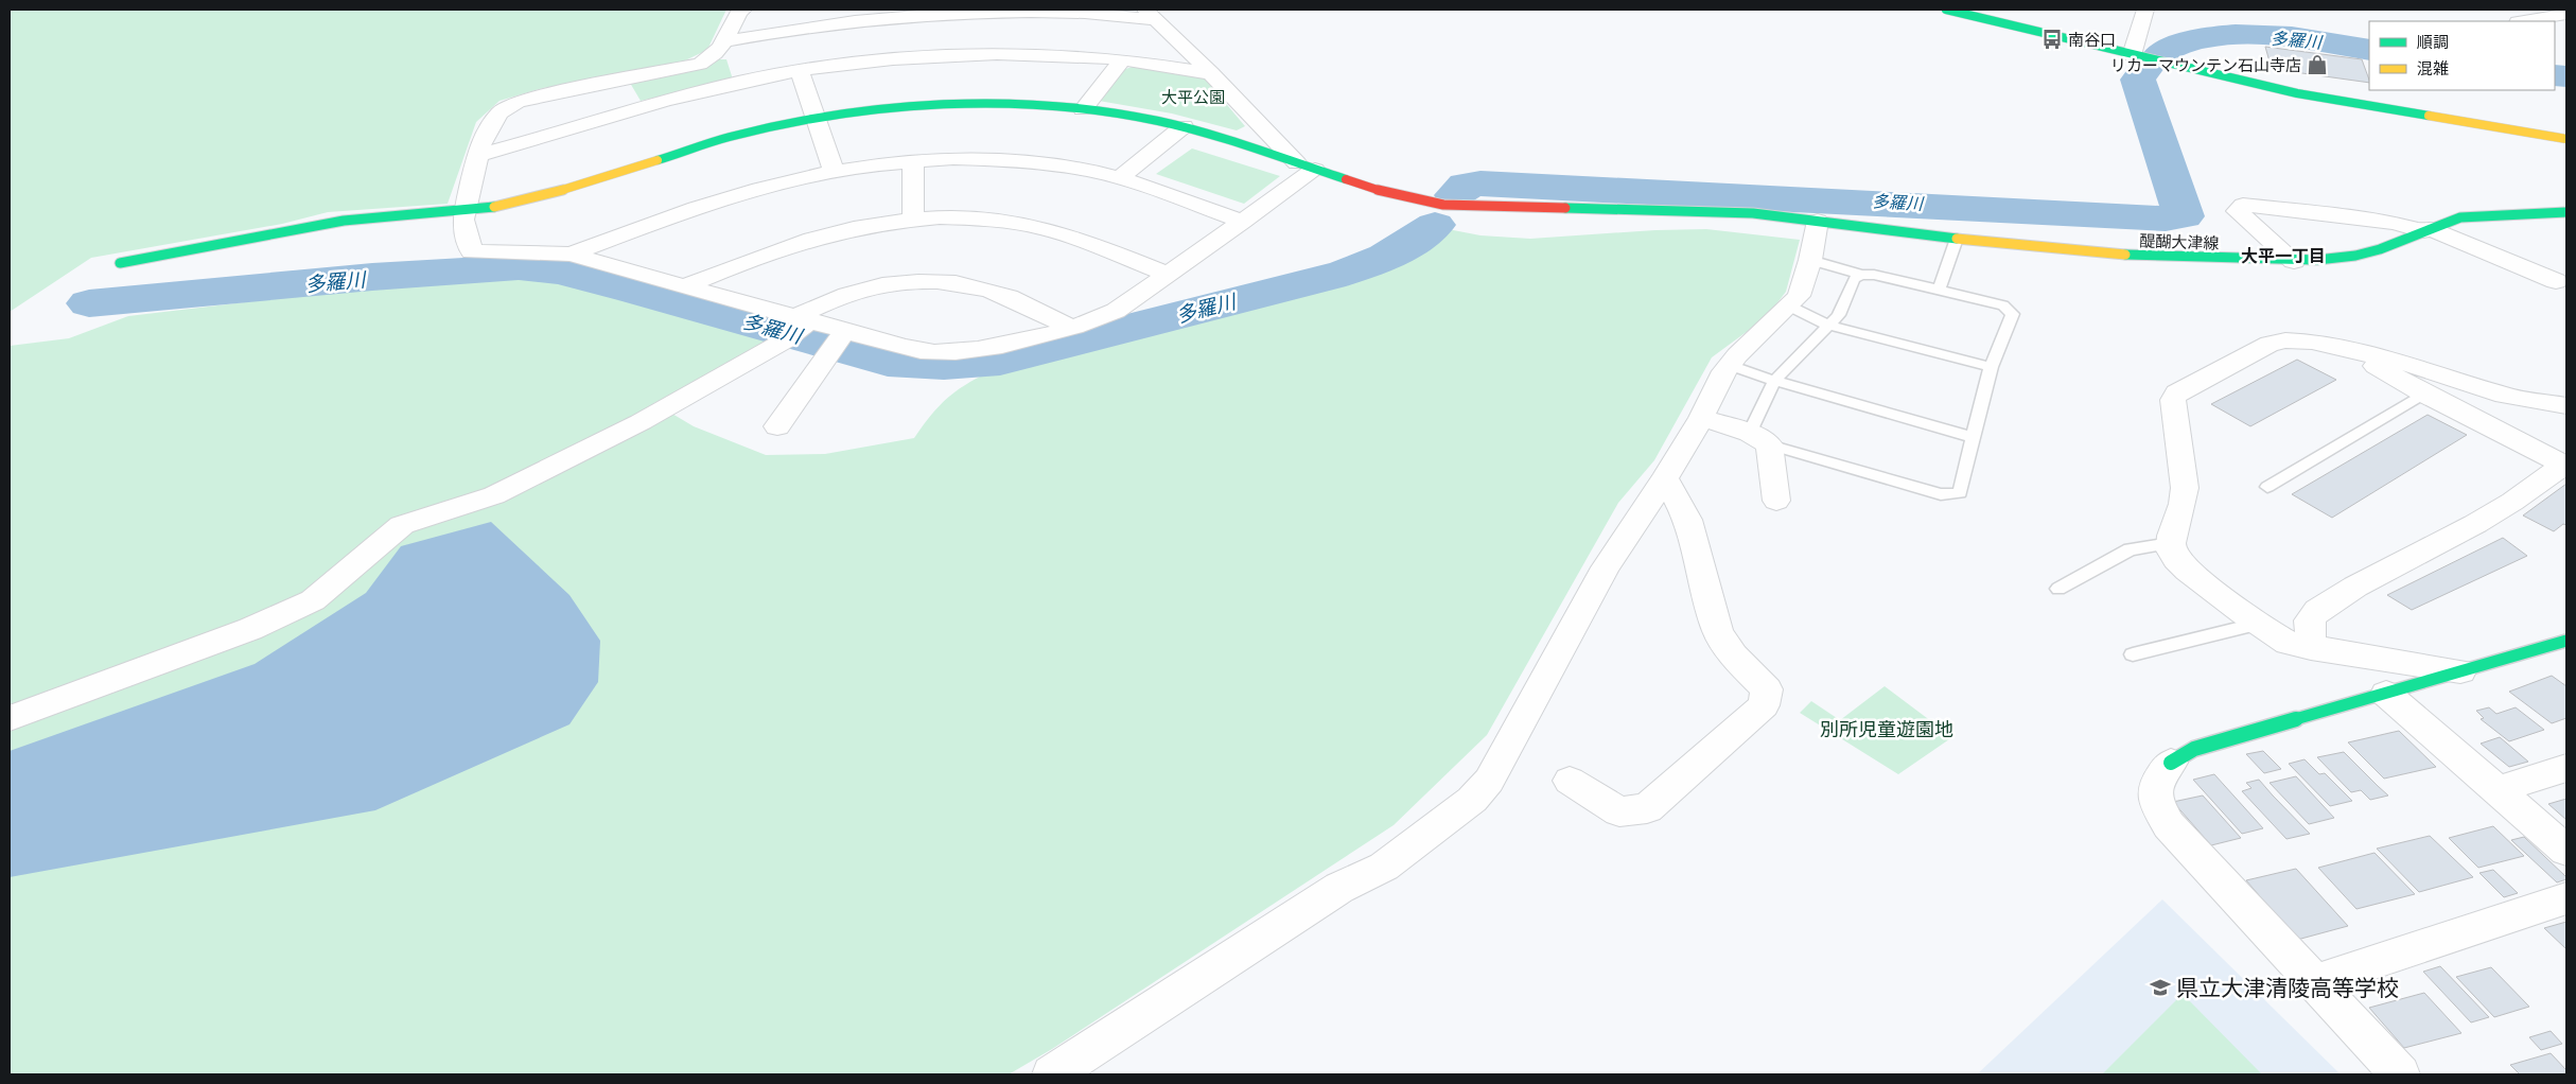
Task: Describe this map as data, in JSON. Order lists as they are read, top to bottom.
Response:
{
  "streets": {
    "street": ["醍醐大津線"]
  },
  "districts": ["大平一丁目"],
  "water": ["多羅川"],
  "parks": ["大平公園", "別所児童遊園地"],
  "places": {
    "bus stop": ["南谷口"],
    "shop": ["リカーマウンテン石山寺店"],
    "school or university": ["県立大津清陵高等学校"]
  },
  "legend": ["順調", "混雑"]
}
